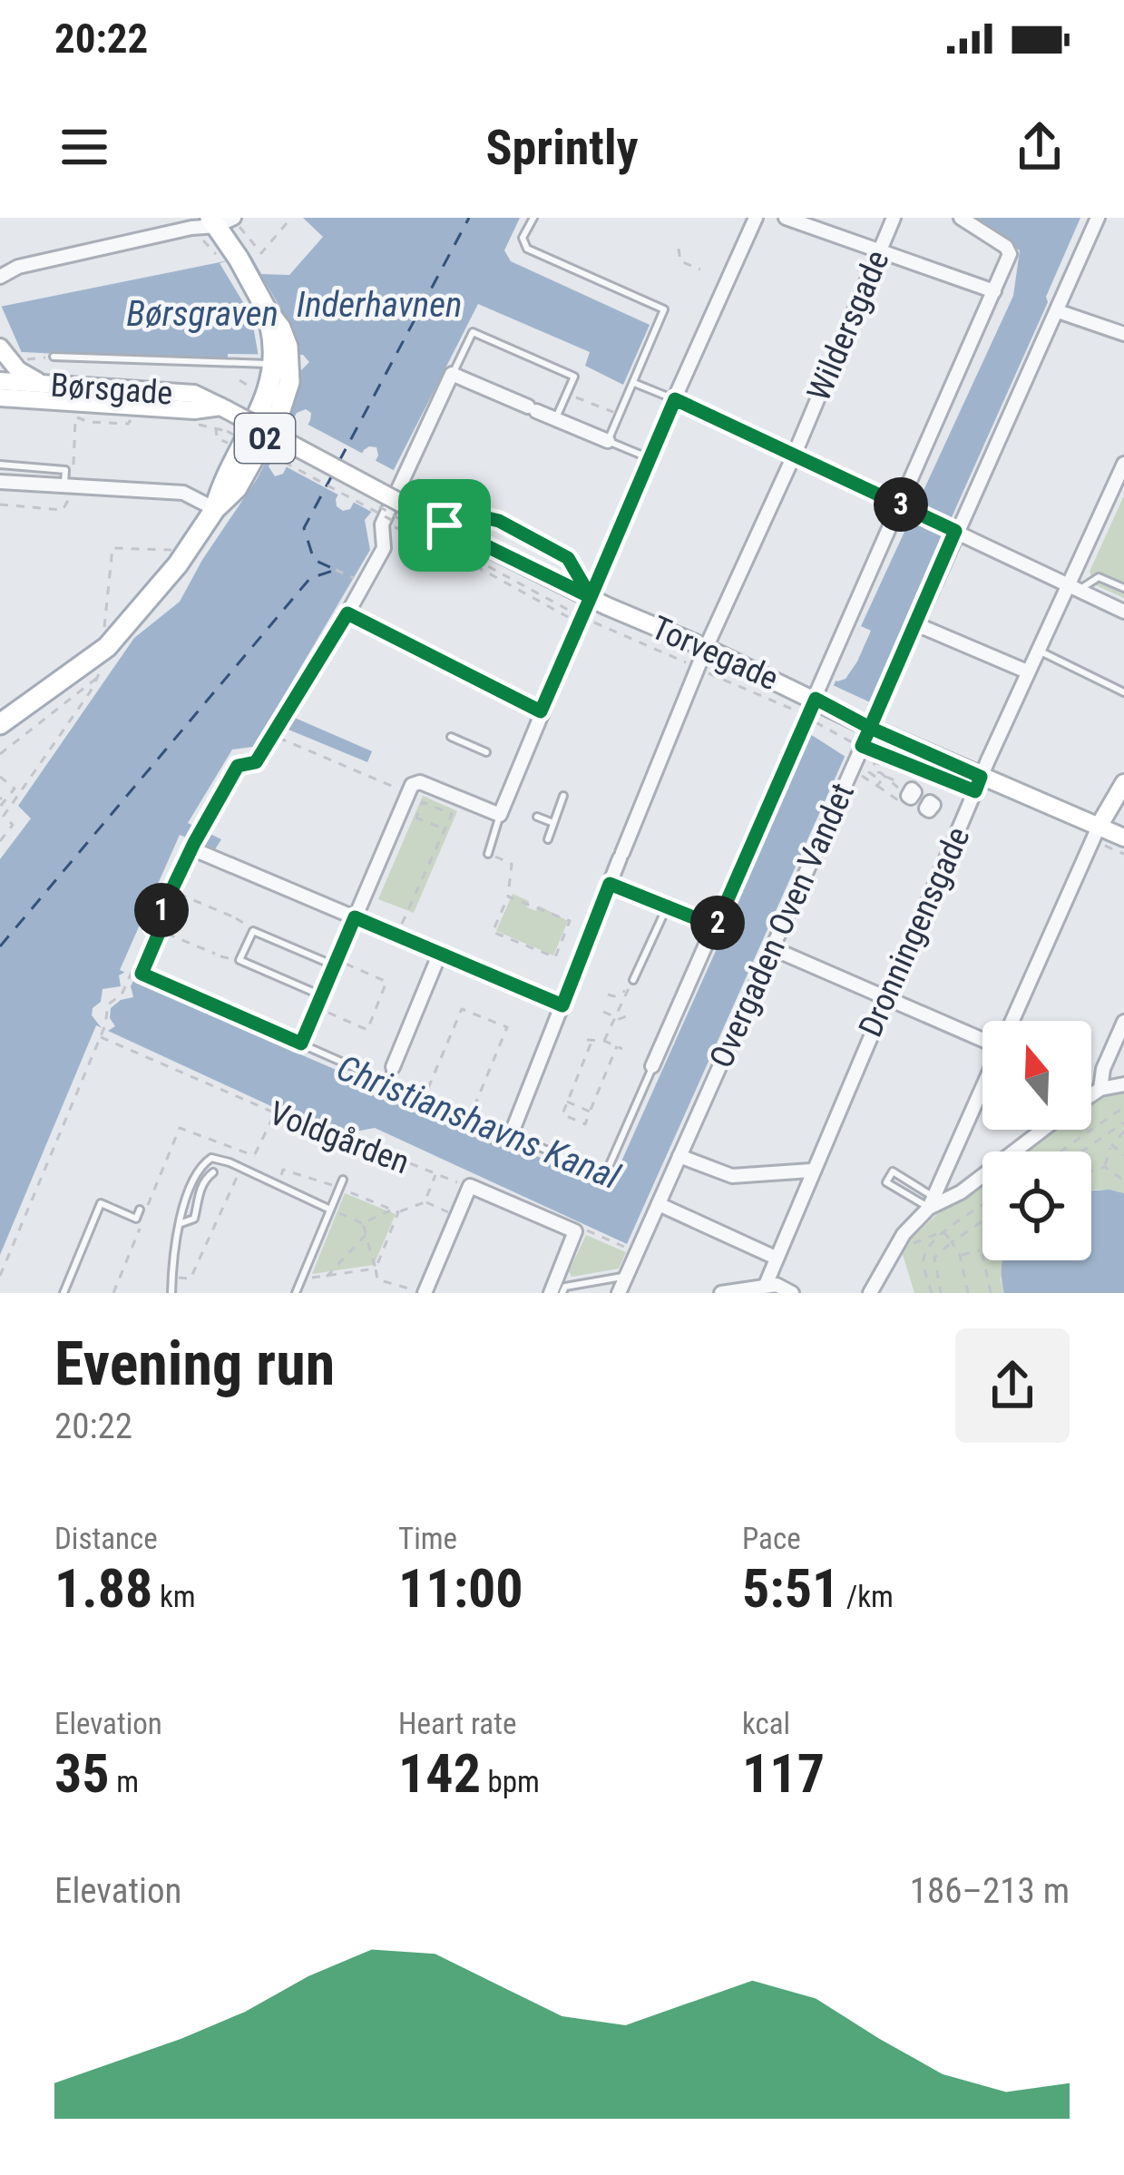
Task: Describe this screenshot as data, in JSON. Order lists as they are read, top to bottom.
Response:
{
  "streets": {
    "main road": ["O2"],
    "street": [
      "Wildersgade",
      "Børsgade",
      "Torvegade",
      "Overgaden Oven Vandet",
      "Dronningensgade"
    ],
    "path": ["Voldgården"]
  },
  "crossings": [
    ["Wildersgade", "Torvegade"],
    ["Børsgade", "Torvegade"],
    ["Torvegade", "Overgaden Oven Vandet"],
    ["Torvegade", "Dronningensgade"]
  ],
  "water": ["Inderhavnen", "Børsgraven", "Christianshavns Kanal"],
  "north": "top",
  "page": {
    "status": "20:22",
    "header": "Sprintly",
    "pins": ["3", "1", "2"],
    "heading": ["Evening run", "20:22"],
    "stats": [
      ["Distance", "1.88 km"],
      ["Time", "11:00"],
      ["Pace", "5:51 /km"],
      ["Elevation", "35 m"],
      ["Heart rate", "142 bpm"],
      ["kcal", "117"]
    ],
    "chart": ["Elevation", "186–213 m"]
  }
}
